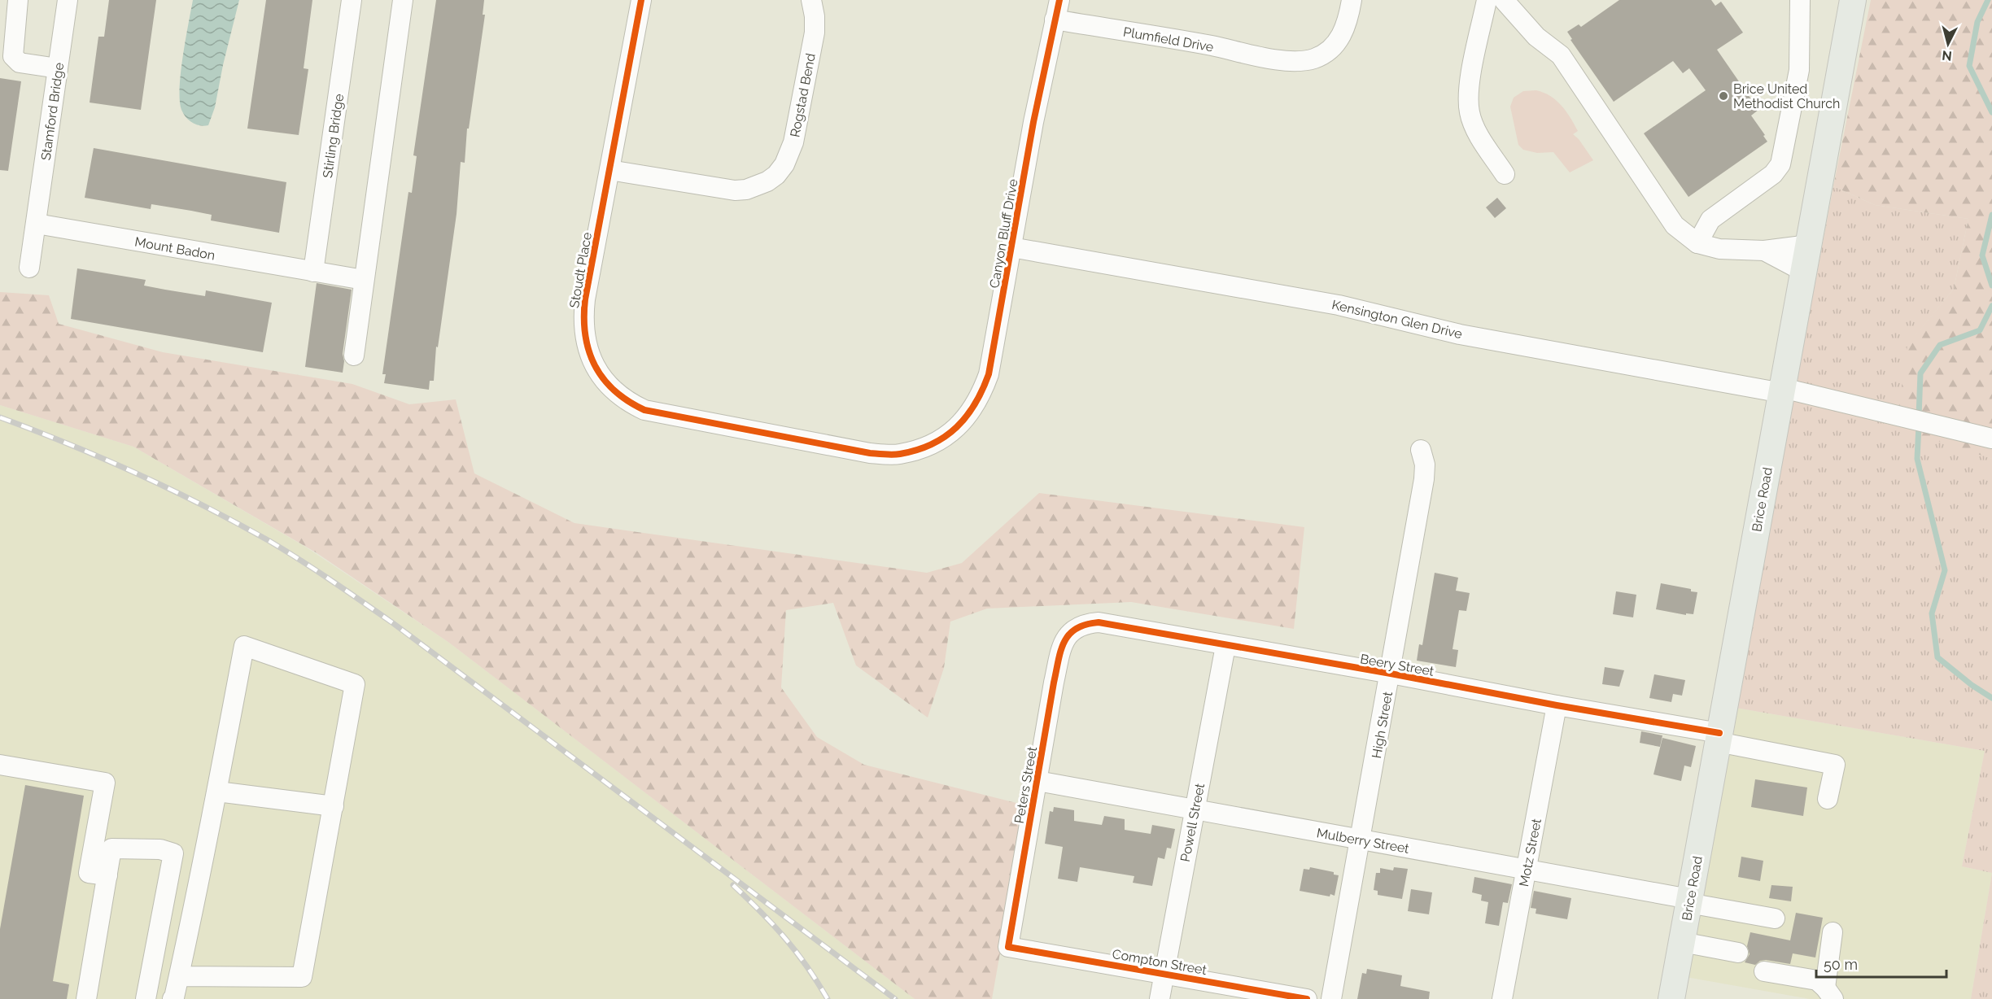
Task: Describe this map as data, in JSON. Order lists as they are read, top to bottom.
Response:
{
  "streets": {
    "main road": ["Brice Road"],
    "street": [
      "Plumfield Drive",
      "Rogstad Bend",
      "Stamford Bridge",
      "Stirling Bridge",
      "Canyon Bluff Drive",
      "Mount Badon",
      "Stoudt Place",
      "Kensington Glen Drive",
      "Beery Street",
      "High Street",
      "Peters Street",
      "Powell Street",
      "Mulberry Street",
      "Motz Street",
      "Compton Street"
    ]
  },
  "crossings": [
    ["Plumfield Drive", "Canyon Bluff Drive"],
    ["Rogstad Bend", "Stoudt Place"],
    ["Stamford Bridge", "Mount Badon"],
    ["Stirling Bridge", "Mount Badon"],
    ["Canyon Bluff Drive", "Stoudt Place"],
    ["Canyon Bluff Drive", "Kensington Glen Drive"],
    ["Kensington Glen Drive", "Brice Road"],
    ["Brice Road", "Beery Street"],
    ["Brice Road", "Mulberry Street"],
    ["Beery Street", "High Street"],
    ["Beery Street", "Peters Street"],
    ["Beery Street", "Powell Street"],
    ["Beery Street", "Motz Street"],
    ["High Street", "Mulberry Street"],
    ["Peters Street", "Mulberry Street"],
    ["Peters Street", "Compton Street"],
    ["Powell Street", "Mulberry Street"],
    ["Powell Street", "Compton Street"],
    ["Mulberry Street", "Motz Street"]
  ],
  "places": ["Brice United Methodist Church"],
  "scale_bar": "50 m",
  "north": "bottom"
}
